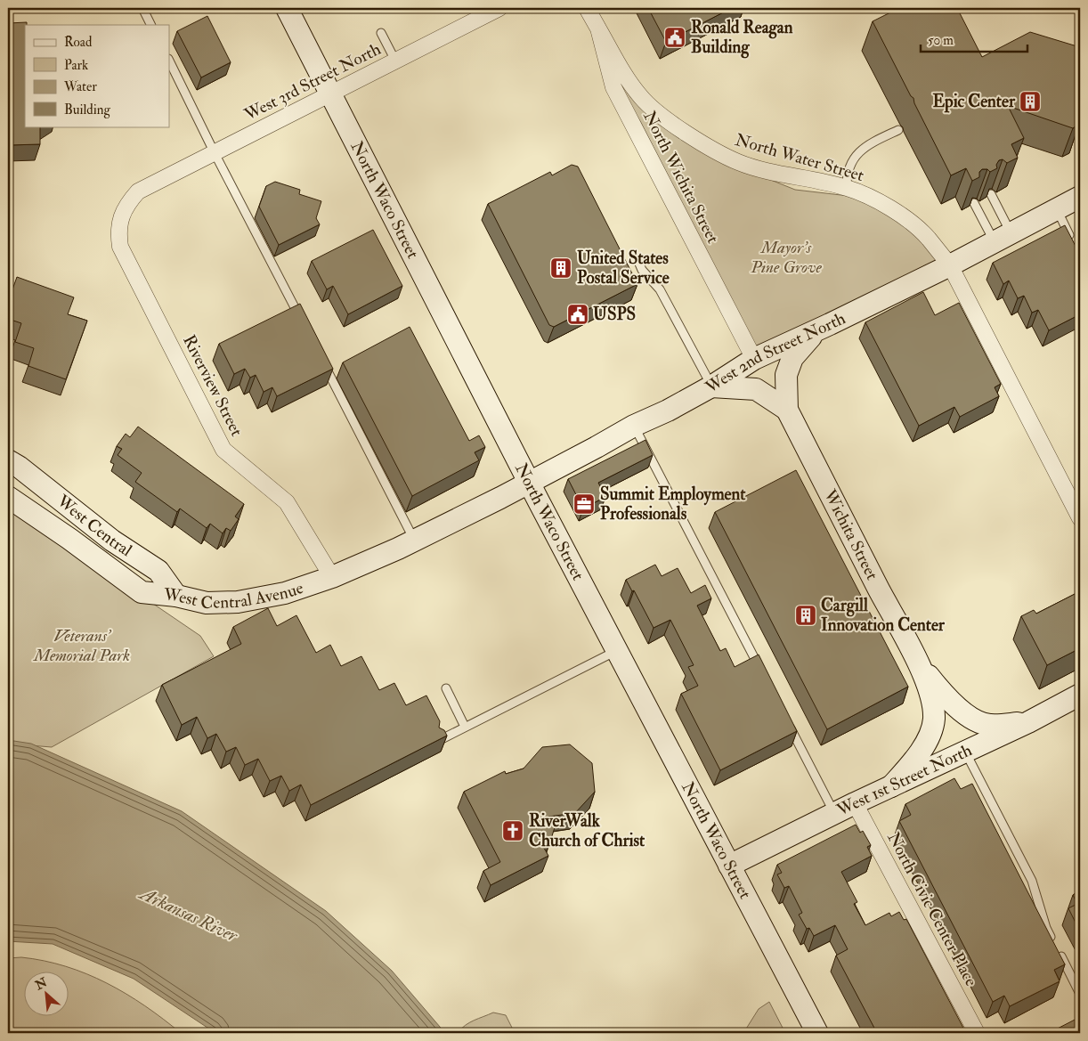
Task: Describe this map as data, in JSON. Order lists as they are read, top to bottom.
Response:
{
  "streets": {
    "street": [
      "West 3rd Street North",
      "North Water Street",
      "North Wichita Street",
      "North Waco Street",
      "West 2nd Street North",
      "Riverview Street",
      "West Central",
      "Wichita Street",
      "West Central Avenue",
      "West 1st Street North",
      "North Civic Center Place"
    ]
  },
  "crossings": [
    ["West 3rd Street North", "North Waco Street"],
    ["West 3rd Street North", "Riverview Street"],
    ["North Water Street", "North Wichita Street"],
    ["North Water Street", "West 2nd Street North"],
    ["North Wichita Street", "West 2nd Street North"],
    ["North Waco Street", "West 2nd Street North"],
    ["North Waco Street", "West 1st Street North"],
    ["West 2nd Street North", "West Central Avenue"],
    ["Riverview Street", "West Central Avenue"],
    ["West Central", "West Central Avenue"],
    ["West 1st Street North", "North Civic Center Place"]
  ],
  "water": ["Arkansas River"],
  "parks": ["Mayor's Pine Grove", "Veterans’ Memorial Park"],
  "places": {
    "public building": ["Ronald Reagan Building", "USPS"],
    "building": ["Epic Center", "United States Postal Service", "Cargill Innovation Center"],
    "office": ["Summit Employment Professionals"],
    "church": ["RiverWalk Church of Christ"]
  },
  "legend": [
    "Road",
    "Park",
    "Water",
    "Building"
  ],
  "scale_bar": "50 m",
  "north": "top left"
}
